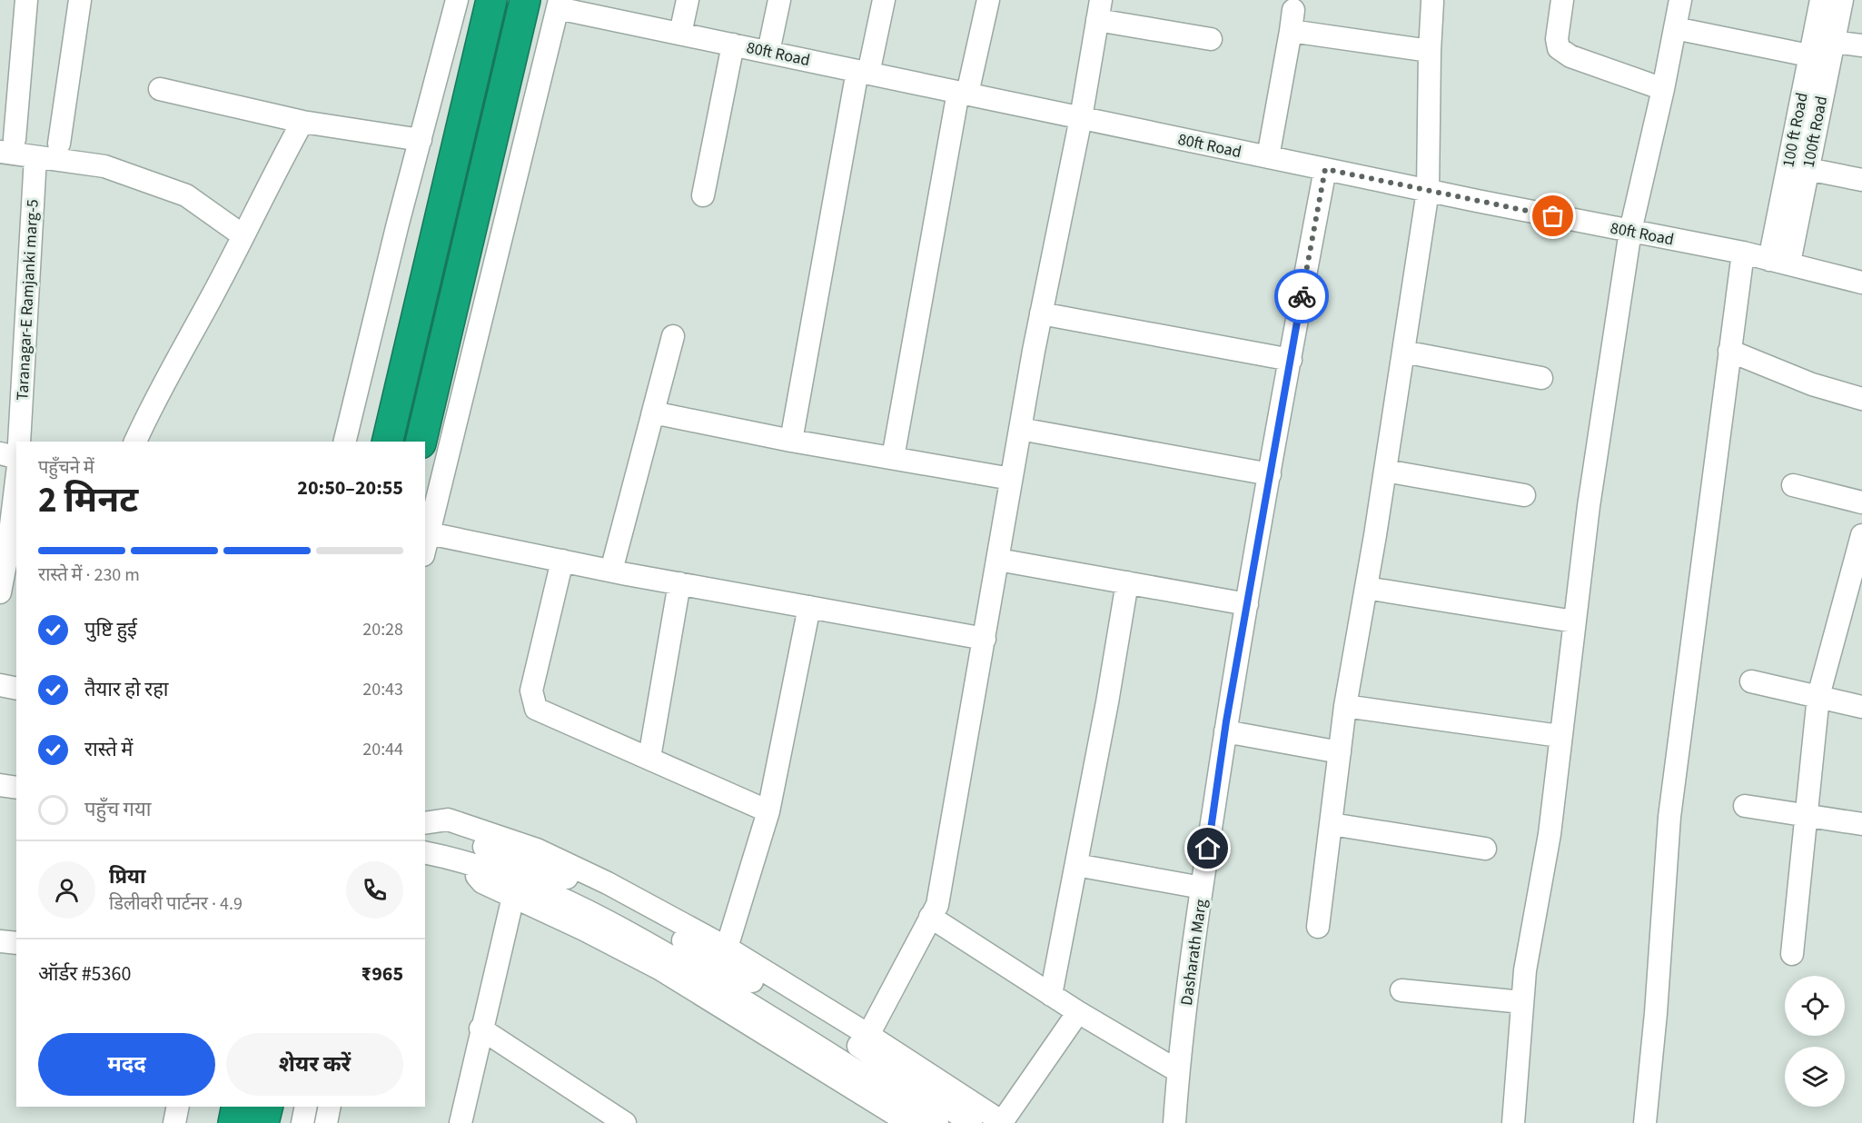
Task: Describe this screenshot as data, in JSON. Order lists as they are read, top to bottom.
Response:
{
  "streets": {
    "street": [
      "80ft Road",
      "100 ft Road",
      "100ft Road",
      "Taranagar-E Ramjanki marg-5",
      "Dasharath Marg"
    ]
  },
  "crossings": [
    ["80ft Road", "100 ft Road"],
    ["80ft Road", "100ft Road"],
    ["80ft Road", "Dasharath Marg"],
    ["100 ft Road", "100ft Road"]
  ],
  "page": {
    "heading": ["2 मिनट", "पहुँचने में", "20:50–20:55"],
    "panel": [
      "प्रिया",
      "डिलीवरी पार्टनर · 4.9",
      "ऑर्डर #5360",
      "₹965"
    ],
    "bar": "रास्ते में · 230 m",
    "list": [
      ["पुष्टि हुई", "20:28"],
      ["तैयार हो रहा", "20:43"],
      ["रास्ते में", "20:44"],
      "पहुँच गया"
    ],
    "buttons": ["मदद", "शेयर करें"]
  }
}
